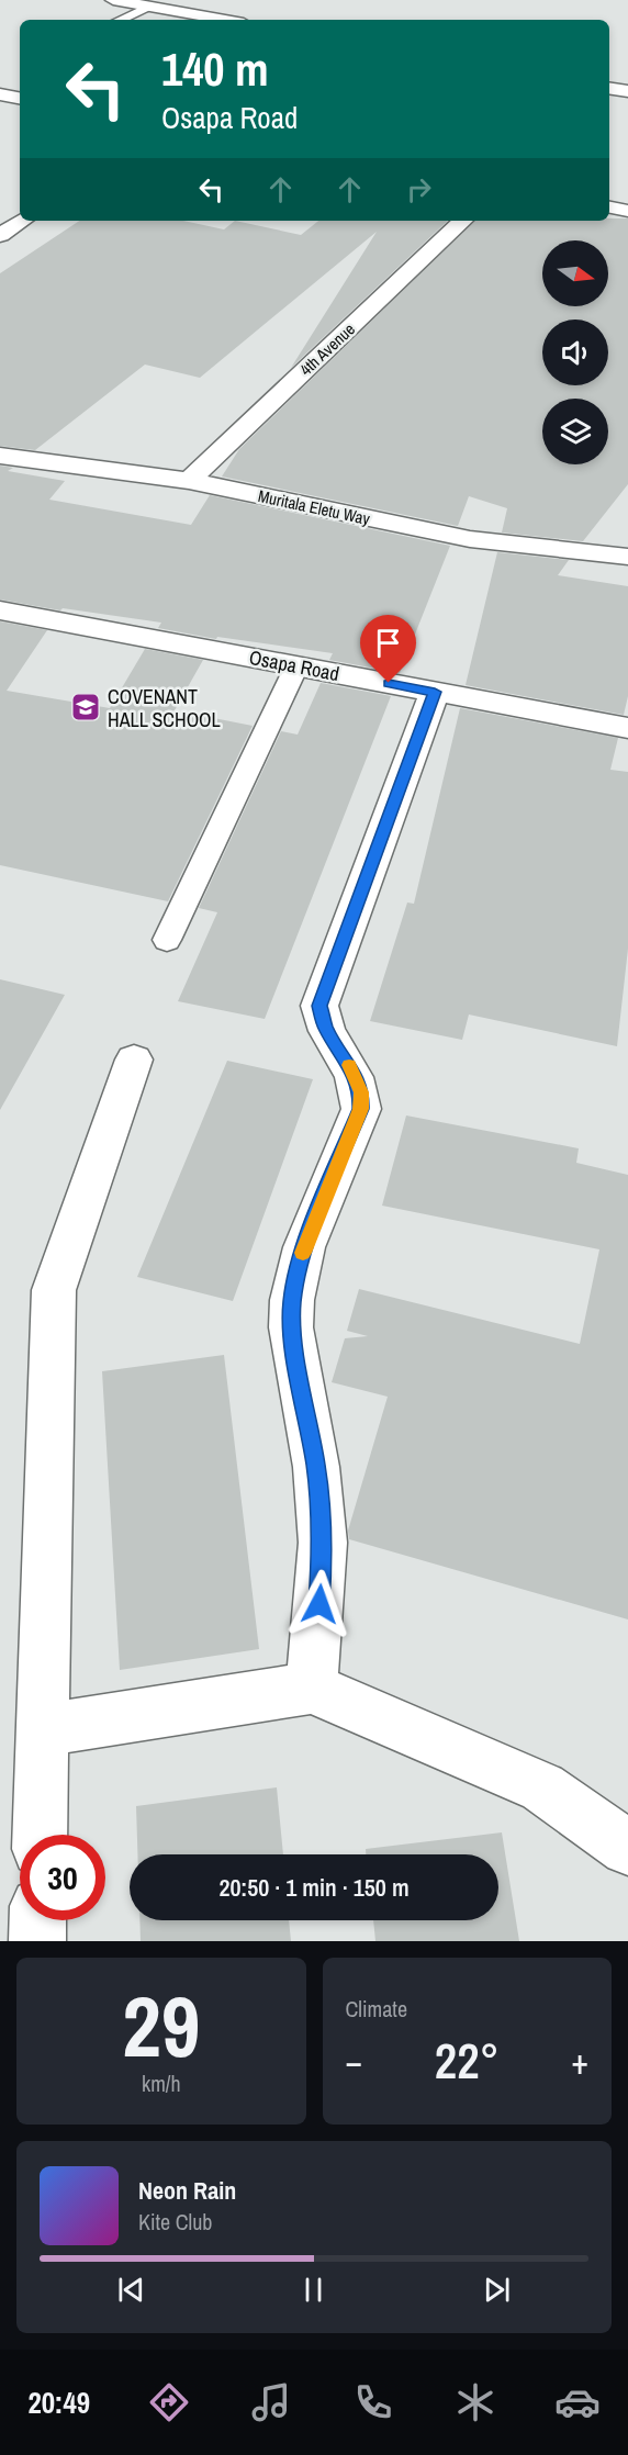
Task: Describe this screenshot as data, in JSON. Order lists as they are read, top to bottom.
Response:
{
  "streets": {
    "street": ["4th Avenue", "Muritala Eletu Way", "Osapa Road"]
  },
  "crossings": [
    ["4th Avenue", "Muritala Eletu Way"]
  ],
  "places": {
    "school or university": ["COVENANT HALL SCHOOL"]
  },
  "north": "right",
  "page": {
    "turn": ["140 m", "Osapa Road"],
    "limit": "30",
    "trip": "20:50 · 1 min · 150 m",
    "tile": [
      ["29", "km/h"],
      "Climate"
    ],
    "heat": ["−", "22°", "+"],
    "song": ["Neon Rain", "Kite Club"],
    "tabs": "20:49"
  }
}
